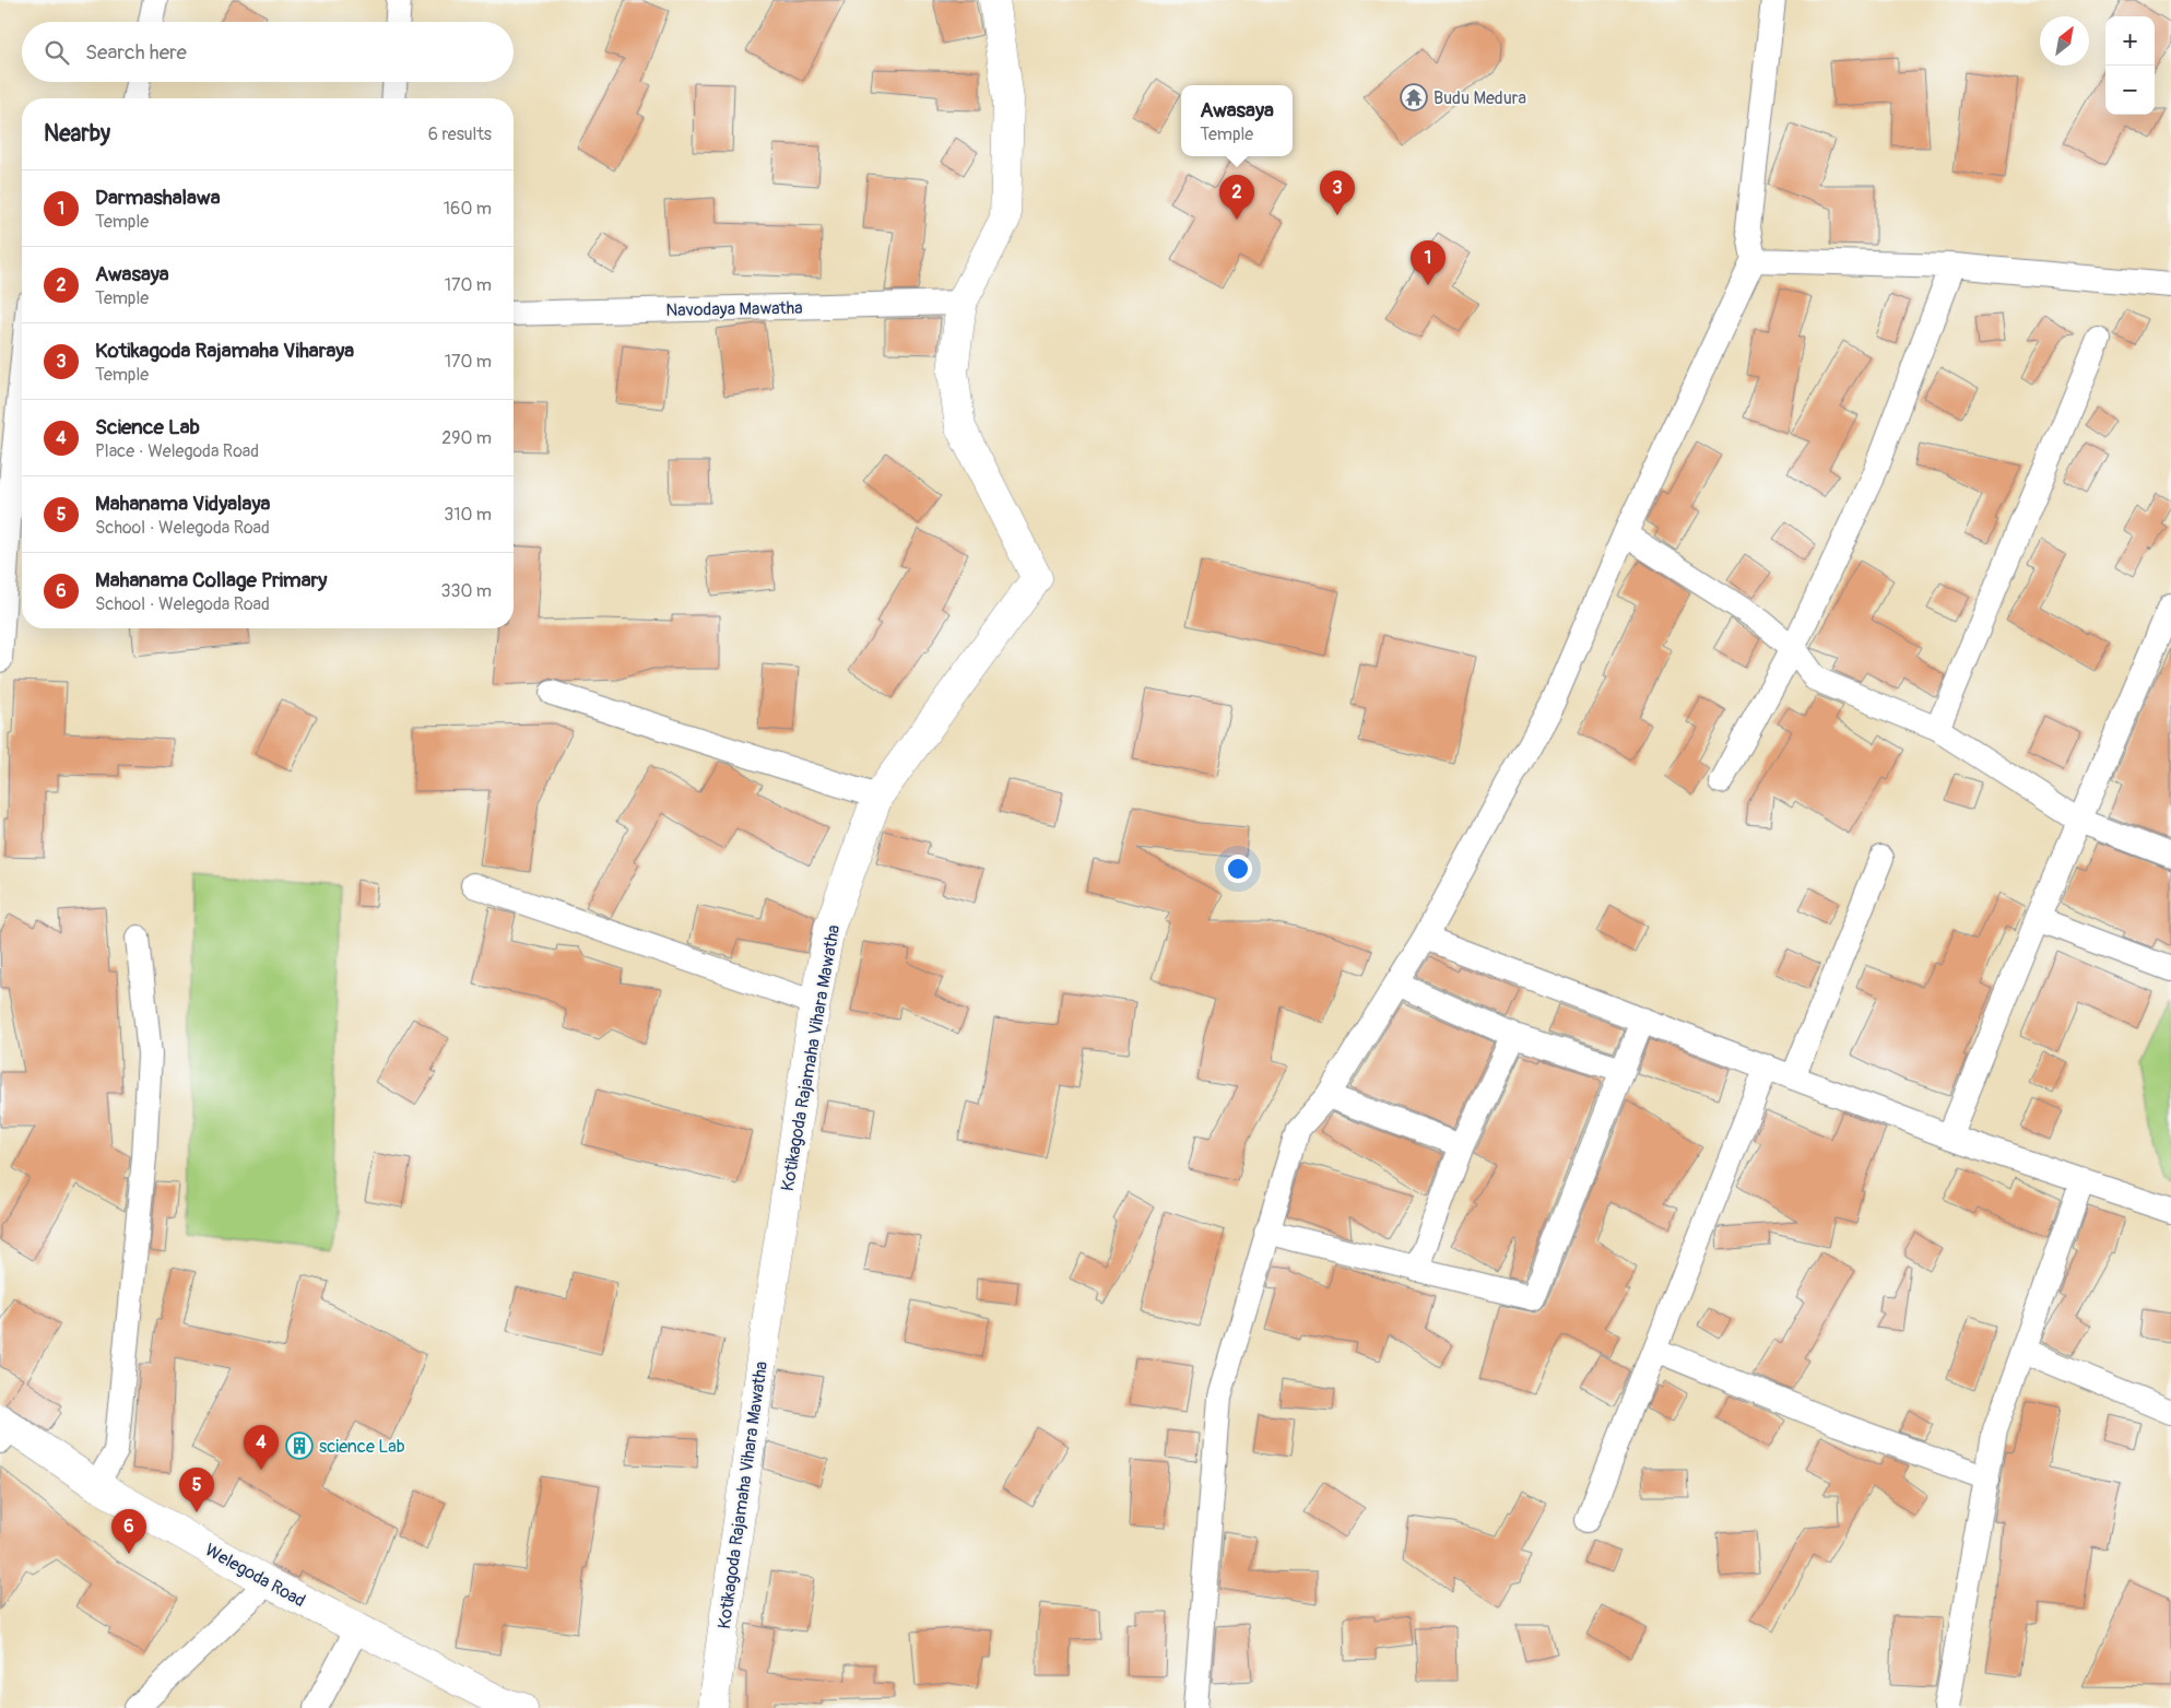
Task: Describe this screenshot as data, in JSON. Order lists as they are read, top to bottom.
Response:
{
  "streets": {
    "street": ["Navodaya Mawatha", "Kotikagoda Rajamaha Vihara Mawatha", "Welegoda Road"]
  },
  "crossings": [
    ["Navodaya Mawatha", "Kotikagoda Rajamaha Vihara Mawatha"]
  ],
  "places": {
    "temple": ["Budu Medura"],
    "building": ["science Lab"]
  },
  "north": "top right",
  "page": {
    "map_buttons": ["+", "−"],
    "search": "Search here",
    "popup": ["Awasaya", "Temple"],
    "heading": ["Nearby", "6 results"],
    "list": [
      {
        "mark": "1",
        "name": "Darmashalawa",
        "note": "Temple",
        "value": "160 m"
      },
      {
        "mark": "2",
        "name": "Awasaya",
        "note": "Temple",
        "value": "170 m"
      },
      {
        "mark": "3",
        "name": "Kotikagoda Rajamaha Viharaya",
        "note": "Temple",
        "value": "170 m"
      },
      {
        "mark": "4",
        "name": "Science Lab",
        "note": "Place · Welegoda Road",
        "value": "290 m"
      },
      {
        "mark": "5",
        "name": "Mahanama Vidyalaya",
        "note": "School · Welegoda Road",
        "value": "310 m"
      },
      {
        "mark": "6",
        "name": "Mahanama Collage Primary",
        "note": "School · Welegoda Road",
        "value": "330 m"
      }
    ],
    "pins": [
      "3",
      "2",
      "1",
      "4",
      "5",
      "6"
    ]
  }
}
